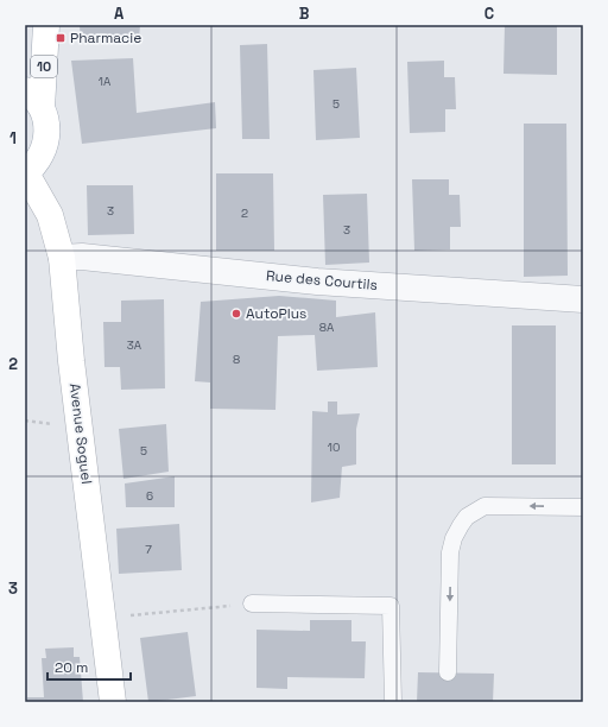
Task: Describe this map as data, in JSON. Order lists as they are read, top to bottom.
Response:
{
  "streets": {
    "street": ["10", "Rue des Courtils", "Avenue Soguel"]
  },
  "crossings": [
    ["Rue des Courtils", "Avenue Soguel"]
  ],
  "places": {
    "transit": ["Pharmacie"],
    "other": ["AutoPlus"]
  },
  "house_numbers": [
    "1A",
    "5",
    "3",
    "2",
    "3",
    "8A",
    "3A",
    "8",
    "10",
    "5",
    "6",
    "7"
  ],
  "scale_bar": "20 m",
  "grid": {
    "columns": ["A", "B", "C"],
    "rows": ["1", "2", "3"]
  }
}
